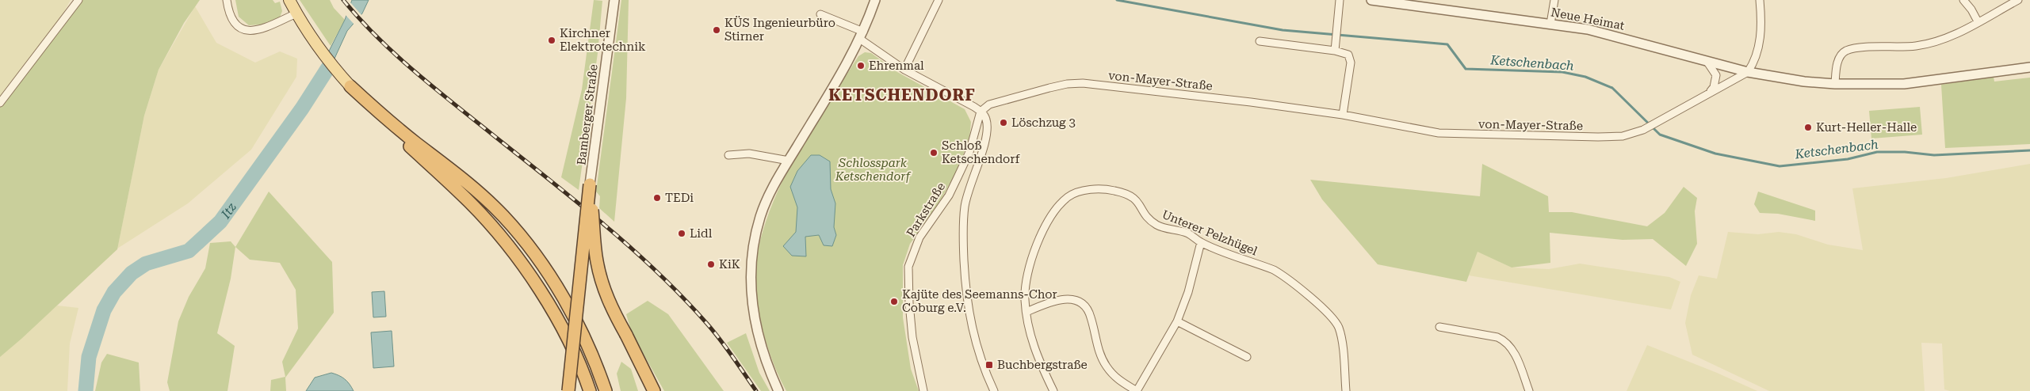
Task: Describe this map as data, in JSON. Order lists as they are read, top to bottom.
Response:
{
  "streets": {
    "street": [
      "Neue Heimat",
      "von-Mayer-Straße",
      "Bamberger Straße",
      "Parkstraße",
      "Unterer Pelzhügel"
    ]
  },
  "crossings": [
    ["Neue Heimat", "von-Mayer-Straße"],
    ["von-Mayer-Straße", "Parkstraße"]
  ],
  "districts": ["KETSCHENDORF"],
  "water": ["Ketschenbach", "Itz"],
  "parks": ["Schlosspark Ketschendorf"],
  "places": {
    "other": [
      "KÜS Ingenieurbüro Stirner",
      "Kirchner Elektrotechnik",
      "Ehrenmal",
      "Löschzug 3",
      "Kurt-Heller-Halle",
      "Schloß Ketschendorf",
      "TEDi",
      "Lidl",
      "KiK",
      "Kajüte des Seemanns-Chor Coburg e.V."
    ],
    "transit": ["Buchbergstraße"]
  }
}
